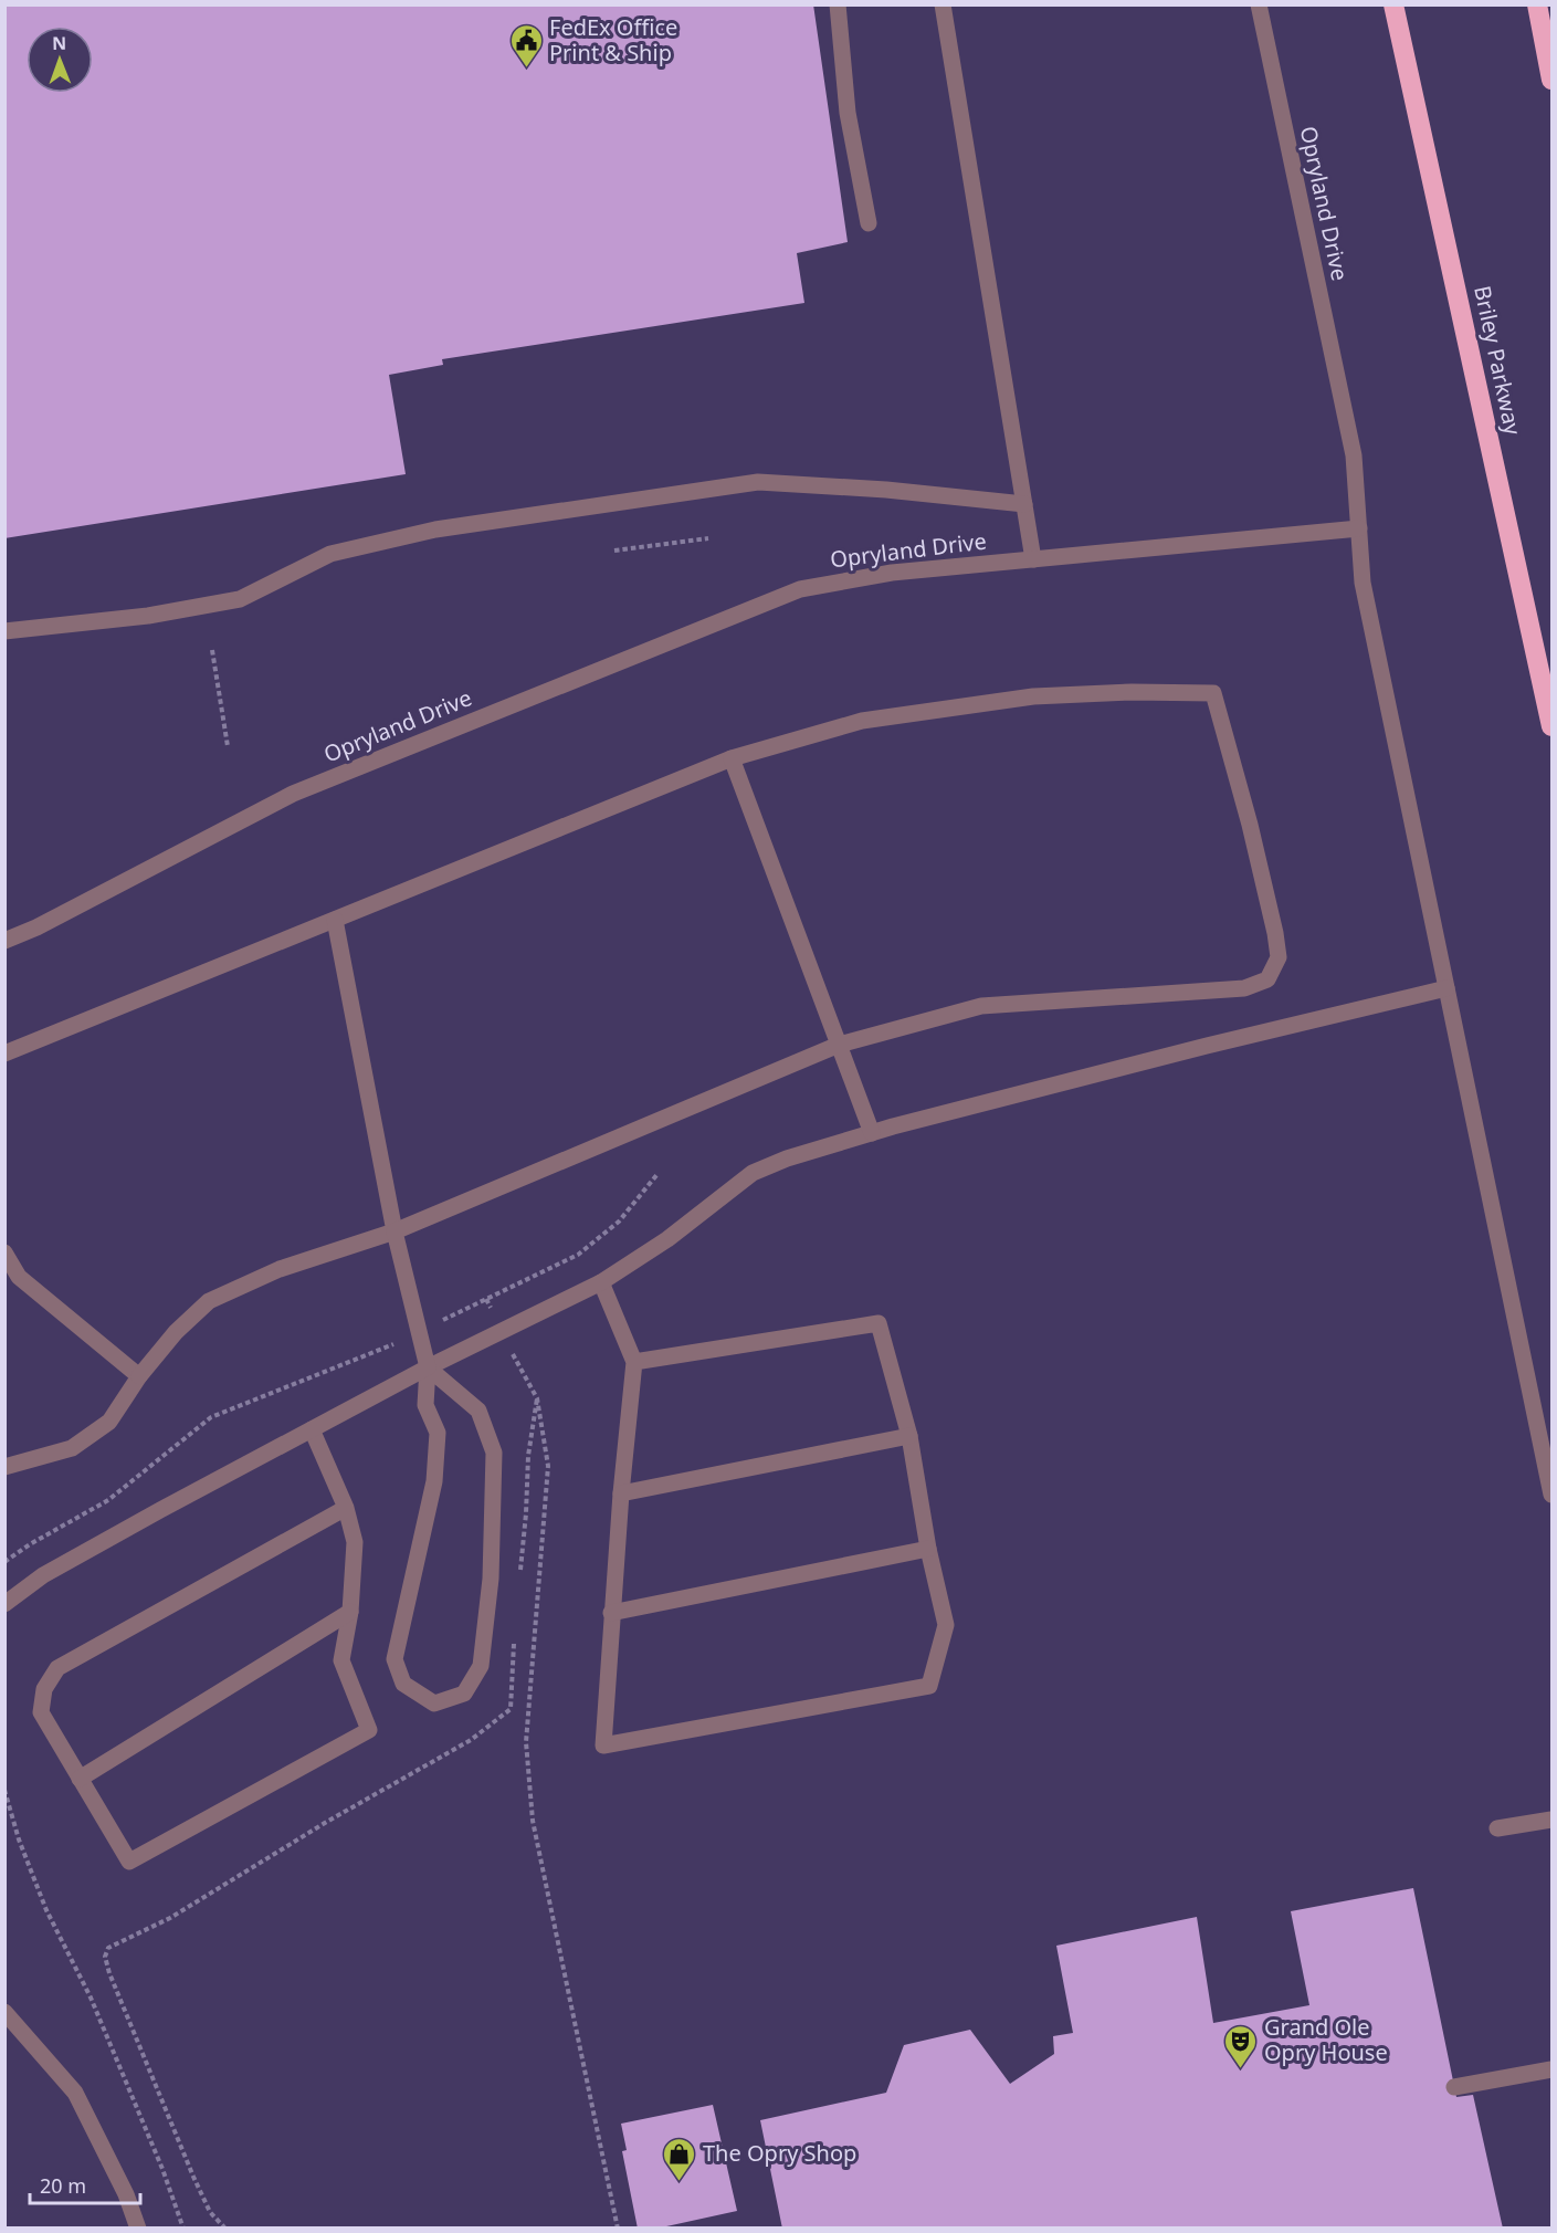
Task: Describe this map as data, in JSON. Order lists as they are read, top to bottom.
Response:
{
  "streets": {
    "highway": ["Briley Parkway"],
    "lane": ["Opryland Drive"]
  },
  "places": {
    "public building": ["FedEx Office Print & Ship"],
    "theatre": ["Grand Ole Opry House"],
    "shop": ["The Opry Shop"]
  },
  "scale_bar": "20 m",
  "north": "top"
}
